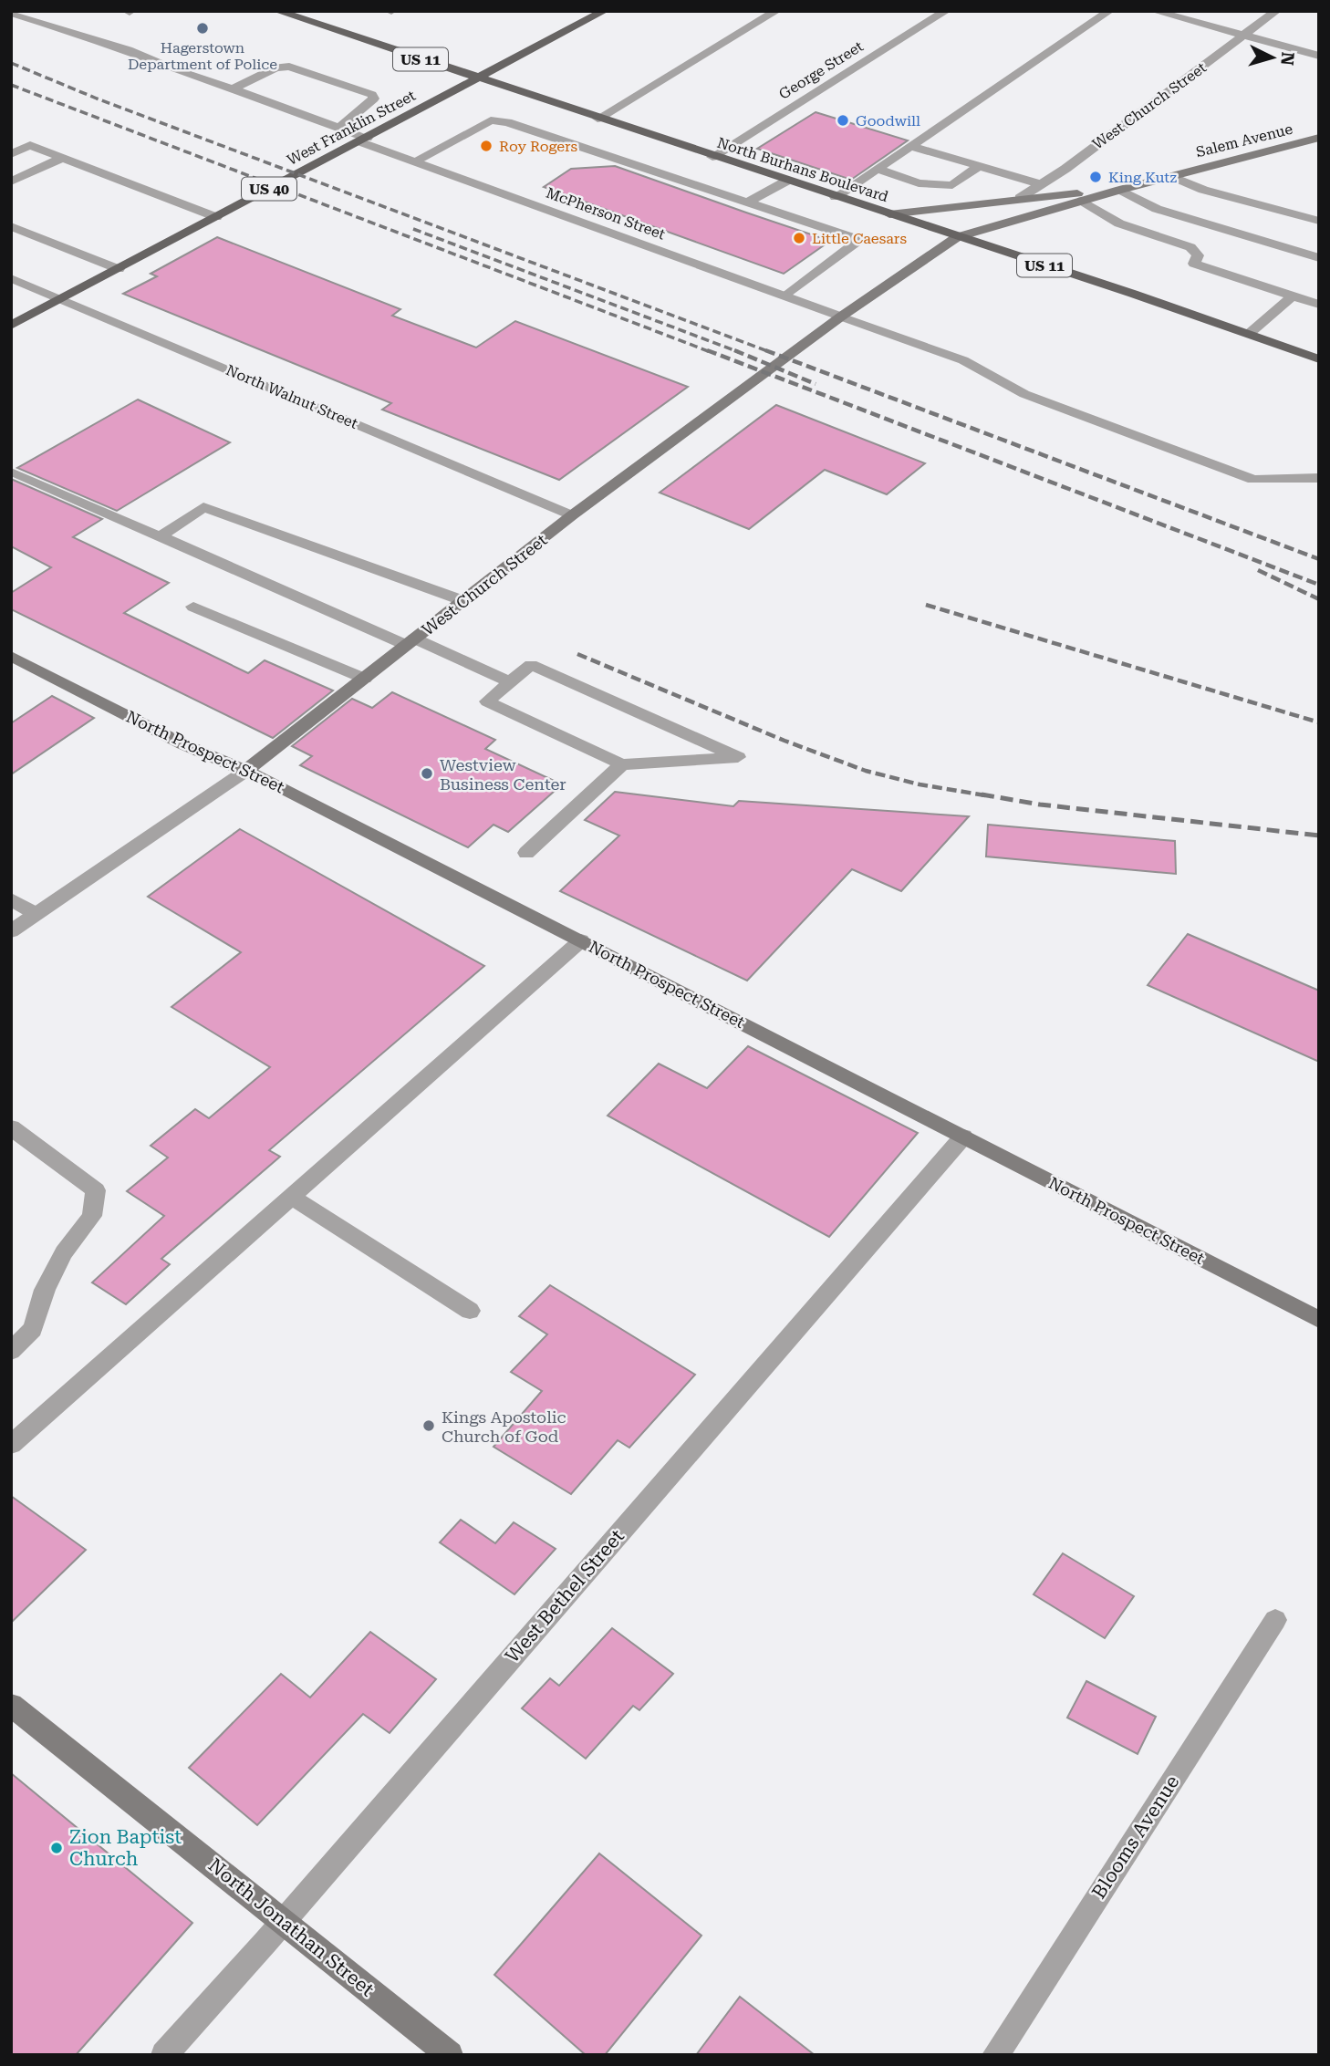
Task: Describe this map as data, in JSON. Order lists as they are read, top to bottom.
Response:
{
  "streets": {
    "main road": [
      "US 11",
      "West Church Street",
      "West Franklin Street",
      "Salem Avenue",
      "North Burhans Boulevard",
      "US 40",
      "North Prospect Street",
      "North Jonathan Street"
    ],
    "street": [
      "George Street",
      "McPherson Street",
      "North Walnut Street",
      "West Bethel Street",
      "Blooms Avenue"
    ]
  },
  "crossings": [
    ["George Street", "North Burhans Boulevard"],
    ["West Church Street", "Salem Avenue"],
    ["West Church Street", "North Burhans Boulevard"],
    ["West Church Street", "McPherson Street"],
    ["West Church Street", "North Walnut Street"],
    ["West Church Street", "North Prospect Street"],
    ["West Franklin Street", "North Burhans Boulevard"],
    ["West Franklin Street", "McPherson Street"],
    ["West Franklin Street", "North Walnut Street"],
    ["Salem Avenue", "North Burhans Boulevard"],
    ["North Prospect Street", "West Bethel Street"],
    ["West Bethel Street", "North Jonathan Street"]
  ],
  "places": [
    "Hagerstown Department of Police",
    "Goodwill",
    "Roy Rogers",
    "King Kutz",
    "Little Caesars",
    "Westview Business Center",
    "Kings Apostolic Church of God",
    "Zion Baptist Church"
  ],
  "north": "right"
}
